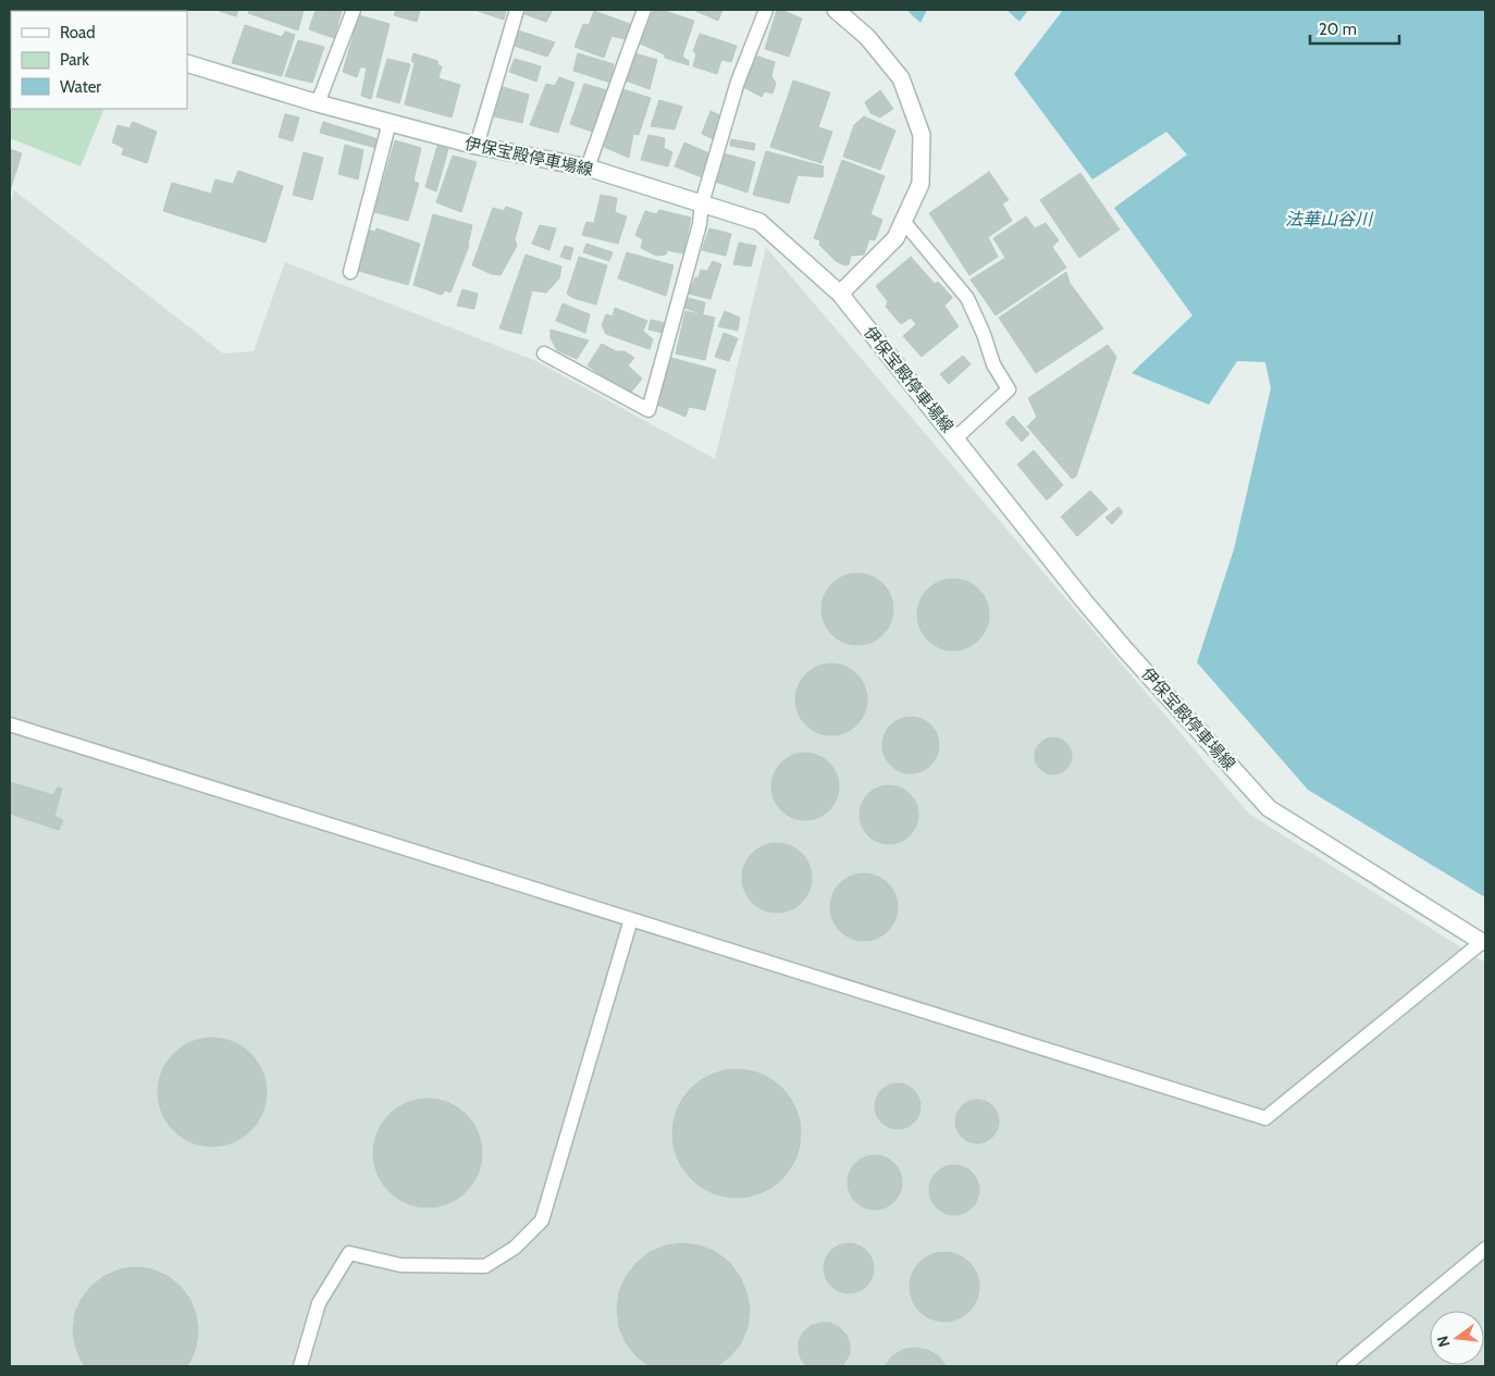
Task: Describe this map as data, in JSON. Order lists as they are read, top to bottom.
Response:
{
  "streets": {
    "main road": ["伊保宝殿停車場線"]
  },
  "water": ["法華山谷川"],
  "legend": ["Road", "Park", "Water"],
  "scale_bar": "20 m",
  "north": "left"
}
